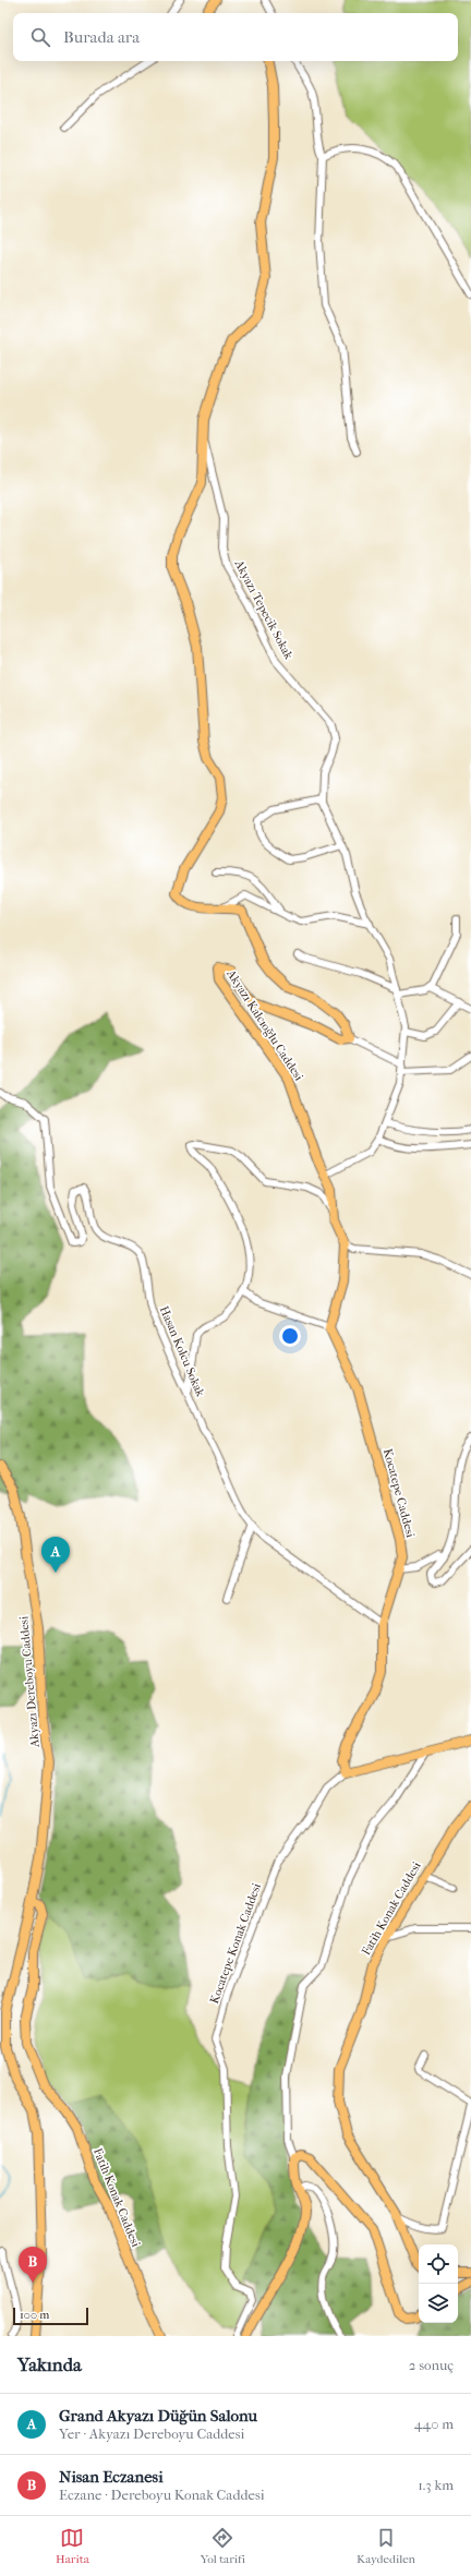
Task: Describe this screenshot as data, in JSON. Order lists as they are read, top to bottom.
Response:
{
  "streets": {
    "main road": [
      "Akyazı Kalcıoğlu Caddesi",
      "Kocatepe Caddesi",
      "Akyazı Dereboyu Caddesi",
      "Fatih Konak Caddesi",
      "Kocatepe Konak Caddesi"
    ],
    "street": ["Akyazı Tepecik Sokak", "Hasan Kolcu Sokak"]
  },
  "crossings": [
    ["Akyazı Tepecik Sokak", "Akyazı Kalcıoğlu Caddesi"],
    ["Hasan Kolcu Sokak", "Kocatepe Caddesi"],
    ["Kocatepe Caddesi", "Kocatepe Konak Caddesi"],
    ["Akyazı Dereboyu Caddesi", "Fatih Konak Caddesi"]
  ],
  "scale_bar": "100 m",
  "page": {
    "search": "Burada ara",
    "pins": ["A", "B"],
    "scale": "100 m",
    "heading": ["Yakında", "2 sonuç"],
    "list": [
      {
        "mark": "A",
        "name": "Grand Akyazı Düğün Salonu",
        "note": "Yer · Akyazı Dereboyu Caddesi",
        "value": "440 m"
      },
      {
        "mark": "B",
        "name": "Nisan Eczanesi",
        "note": "Eczane · Dereboyu Konak Caddesi",
        "value": "1.3 km"
      }
    ],
    "nav": ["Harita", "Yol tarifi", "Kaydedilen"]
  }
}
